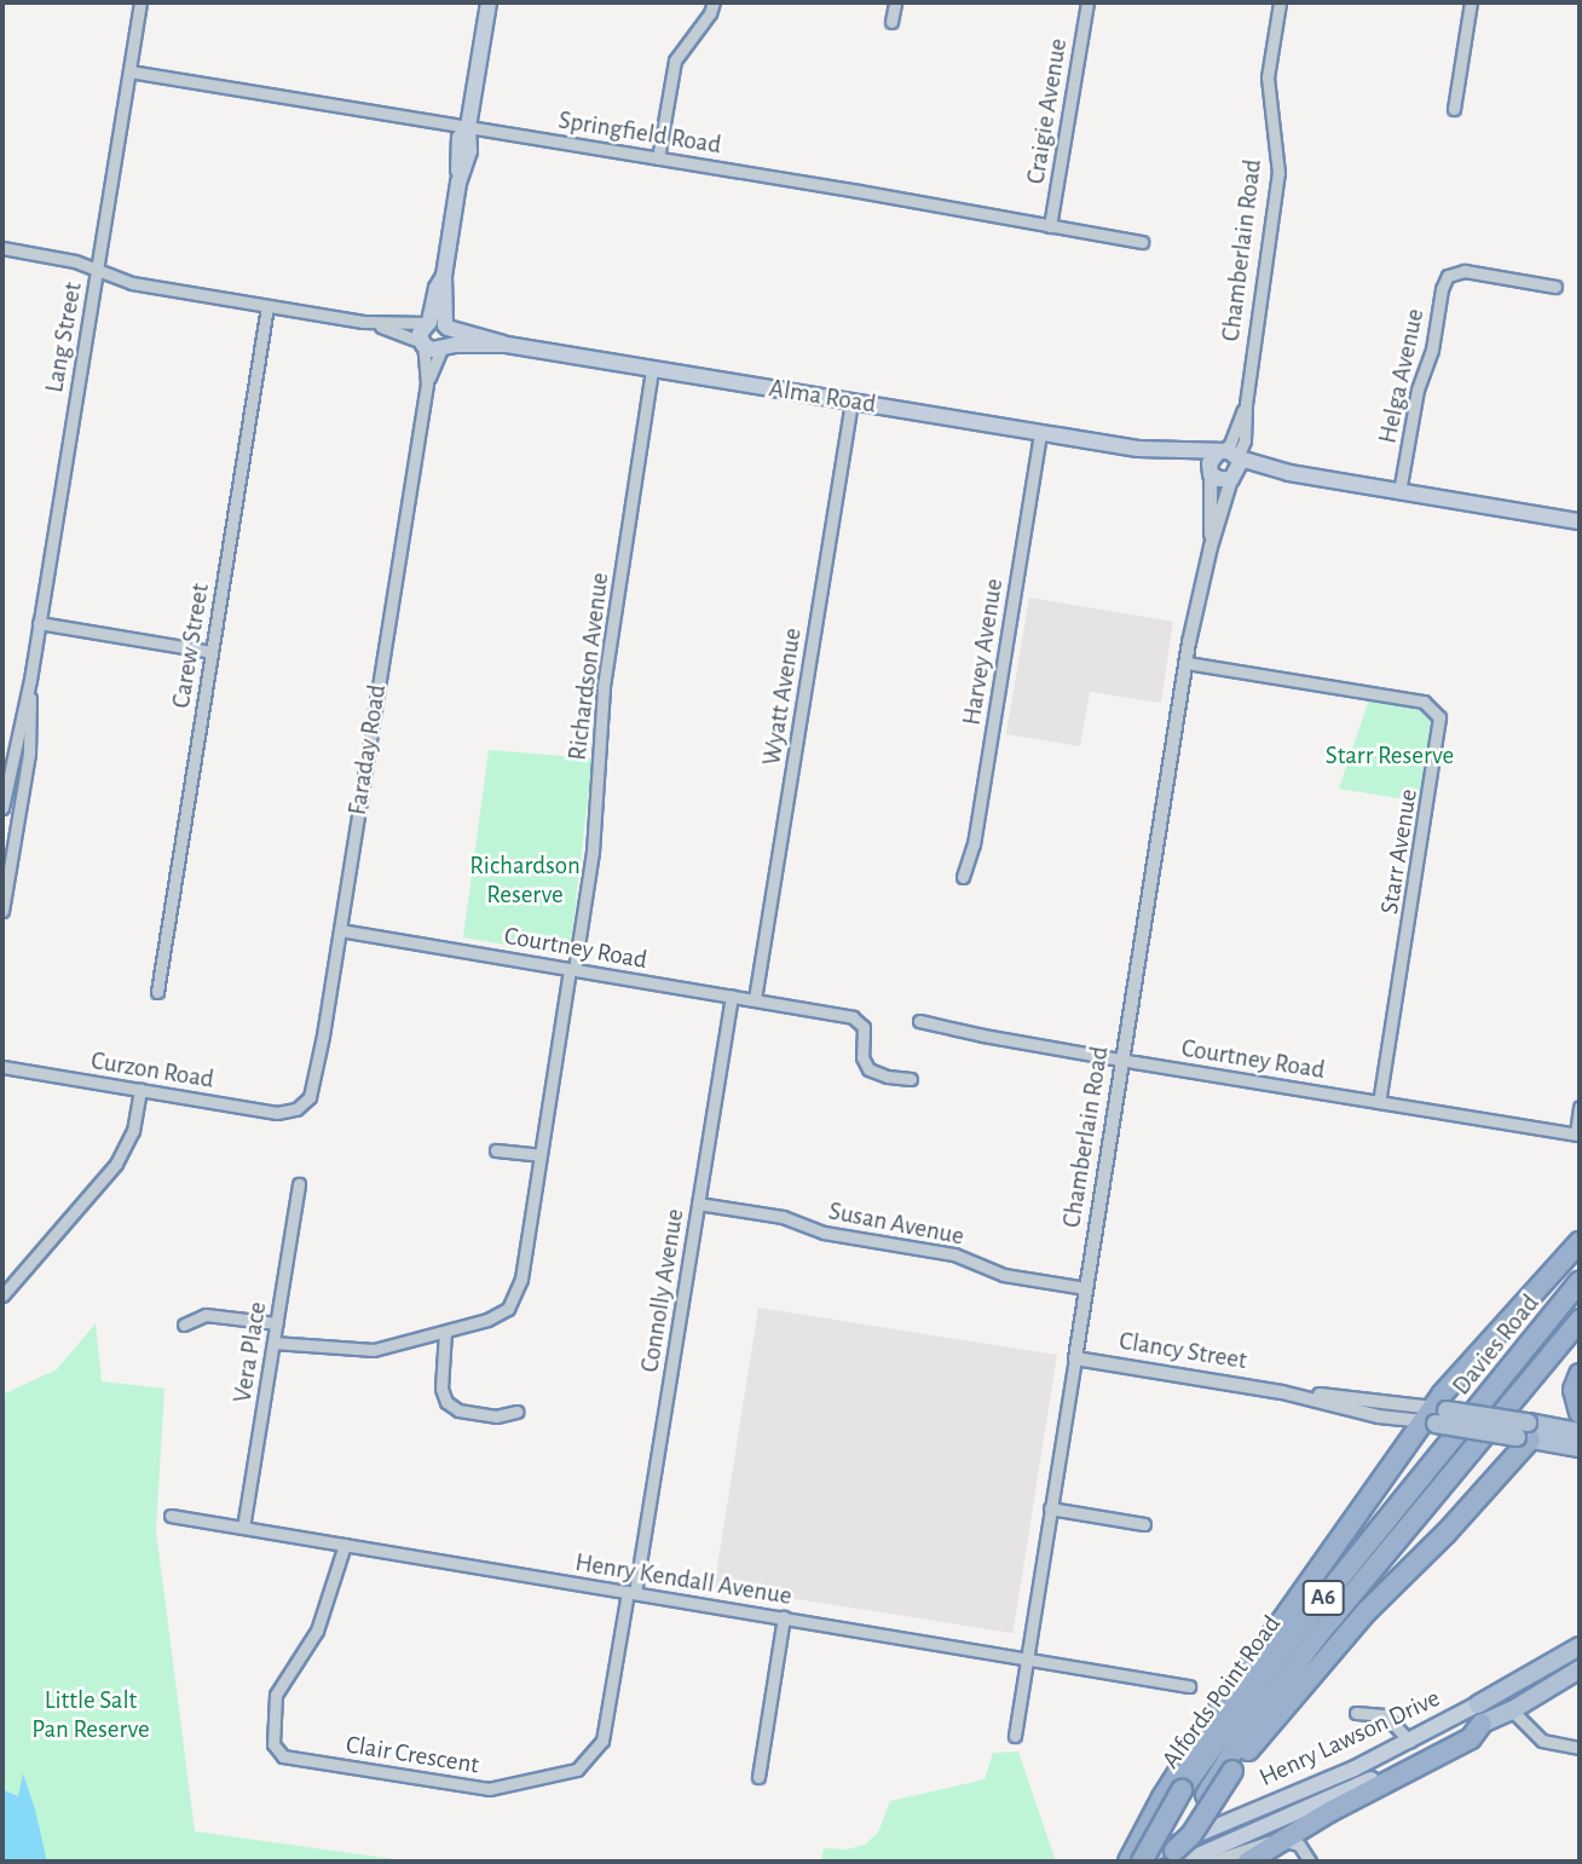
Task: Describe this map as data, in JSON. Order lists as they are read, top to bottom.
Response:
{
  "streets": {
    "highway": ["Davies Road", "A6", "Alfords Point Road"],
    "main road": ["Alma Road", "Clancy Street", "Henry Lawson Drive"],
    "street": [
      "Craigie Avenue",
      "Springfield Road",
      "Chamberlain Road",
      "Lang Street",
      "Helga Avenue",
      "Carew Street",
      "Harvey Avenue",
      "Richardson Avenue",
      "Wyatt Avenue",
      "Faraday Road",
      "Starr Avenue",
      "Courtney Road",
      "Curzon Road",
      "Susan Avenue",
      "Connolly Avenue",
      "Vera Place",
      "Henry Kendall Avenue",
      "Clair Crescent"
    ]
  },
  "crossings": [
    ["Craigie Avenue", "Springfield Road"],
    ["Springfield Road", "Lang Street"],
    ["Chamberlain Road", "Alma Road"],
    ["Chamberlain Road", "Starr Avenue"],
    ["Chamberlain Road", "Courtney Road"],
    ["Chamberlain Road", "Susan Avenue"],
    ["Chamberlain Road", "Clancy Street"],
    ["Chamberlain Road", "Henry Kendall Avenue"],
    ["Helga Avenue", "Alma Road"],
    ["Alma Road", "Harvey Avenue"],
    ["Alma Road", "Richardson Avenue"],
    ["Alma Road", "Wyatt Avenue"],
    ["Alma Road", "Faraday Road"],
    ["Richardson Avenue", "Courtney Road"],
    ["Richardson Avenue", "Vera Place"],
    ["Wyatt Avenue", "Courtney Road"],
    ["Faraday Road", "Courtney Road"],
    ["Faraday Road", "Curzon Road"],
    ["Starr Avenue", "Courtney Road"],
    ["Courtney Road", "Connolly Avenue"],
    ["Susan Avenue", "Connolly Avenue"],
    ["Connolly Avenue", "Henry Kendall Avenue"],
    ["Connolly Avenue", "Clair Crescent"],
    ["Davies Road", "Alfords Point Road"],
    ["Vera Place", "Henry Kendall Avenue"],
    ["Henry Kendall Avenue", "Clair Crescent"],
    ["Alfords Point Road", "Henry Lawson Drive"]
  ],
  "parks": ["Starr Reserve", "Richardson Reserve", "Little Salt Pan Reserve"]
}
